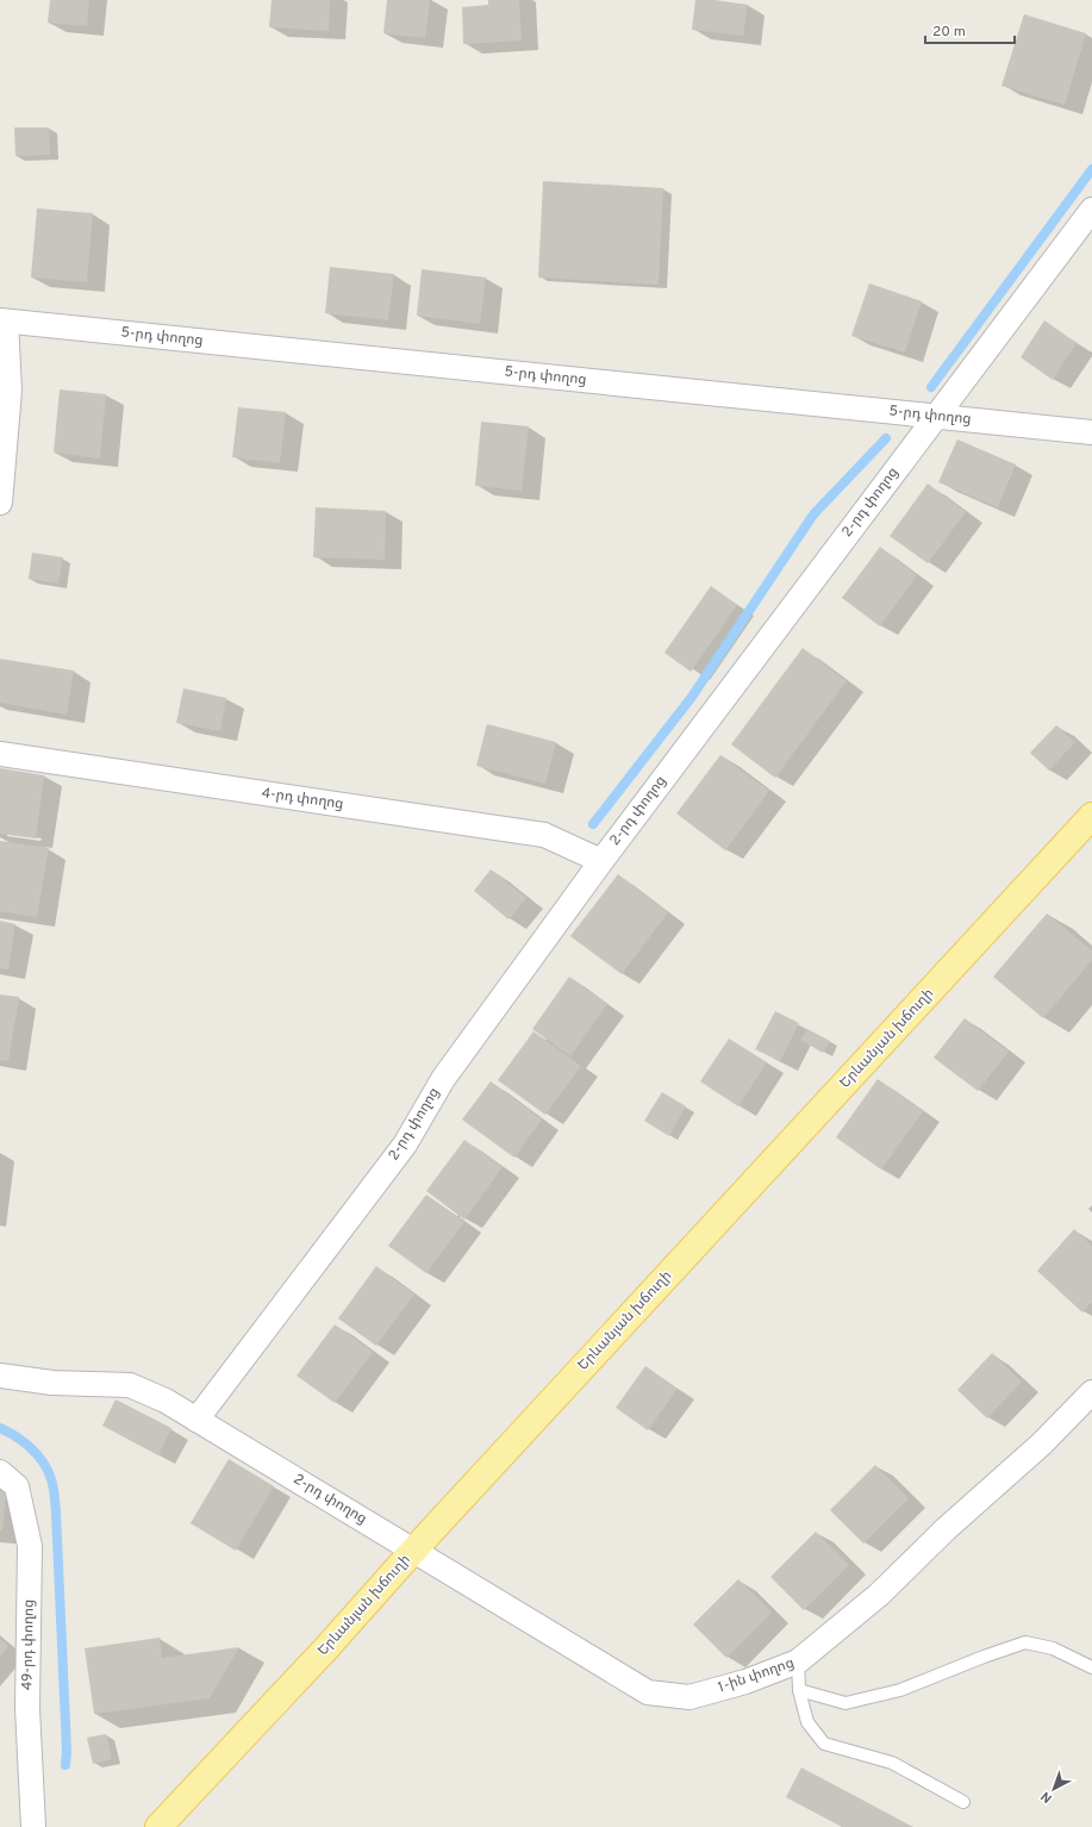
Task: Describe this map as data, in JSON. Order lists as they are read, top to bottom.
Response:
{
  "streets": {
    "main road": ["Երևանյան խճուղի"],
    "street": [
      "5-րդ փողոց",
      "2-րդ փողոց",
      "4-րդ փողոց",
      "49-րդ փողոց",
      "1-ին փողոց"
    ]
  },
  "crossings": [
    ["5-րդ փողոց", "2-րդ փողոց"],
    ["2-րդ փողոց", "4-րդ փողոց"],
    ["2-րդ փողոց", "Երևանյան խճուղի"],
    ["2-րդ փողոց", "1-ին փողոց"],
    ["Երևանյան խճուղի", "1-ին փողոց"]
  ],
  "scale_bar": "20 m",
  "north": "bottom left"
}
